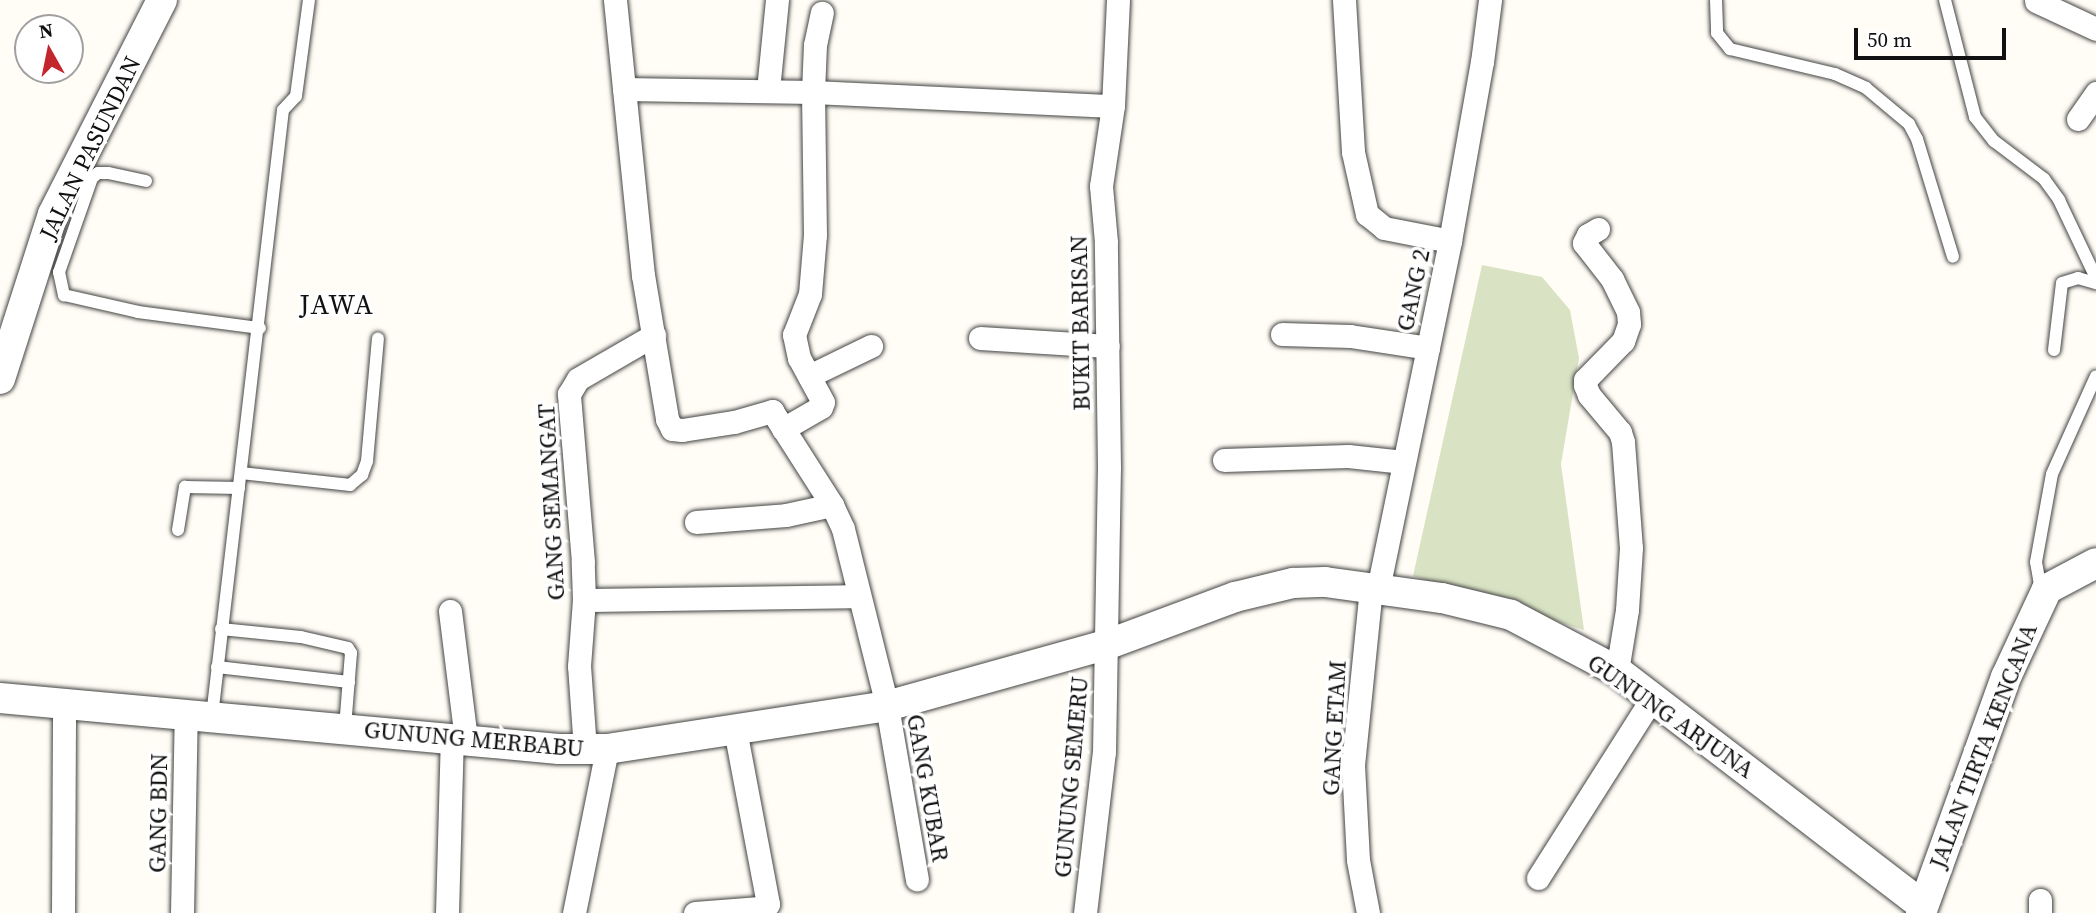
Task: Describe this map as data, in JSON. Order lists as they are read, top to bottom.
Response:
{
  "streets": {
    "street": [
      "JALAN PASUNDAN",
      "GANG 2",
      "BUKIT BARISAN",
      "GANG SEMANGAT",
      "GUNUNG ARJUNA",
      "GANG ETAM",
      "GUNUNG MERBABU",
      "JALAN TIRTA KENCANA",
      "GUNUNG SEMERU",
      "GANG KUBAR",
      "GANG BDN"
    ]
  },
  "crossings": [
    ["GANG 2", "GUNUNG ARJUNA"],
    ["GANG 2", "GANG ETAM"],
    ["BUKIT BARISAN", "GUNUNG ARJUNA"],
    ["BUKIT BARISAN", "GUNUNG MERBABU"],
    ["BUKIT BARISAN", "GUNUNG SEMERU"],
    ["GANG SEMANGAT", "GUNUNG MERBABU"],
    ["GUNUNG ARJUNA", "GANG ETAM"],
    ["GUNUNG ARJUNA", "GUNUNG MERBABU"],
    ["GUNUNG ARJUNA", "JALAN TIRTA KENCANA"],
    ["GUNUNG ARJUNA", "GUNUNG SEMERU"],
    ["GUNUNG MERBABU", "GUNUNG SEMERU"],
    ["GUNUNG MERBABU", "GANG KUBAR"],
    ["GUNUNG MERBABU", "GANG BDN"]
  ],
  "districts": ["JAWA"],
  "scale_bar": "50 m",
  "north": "top"
}
